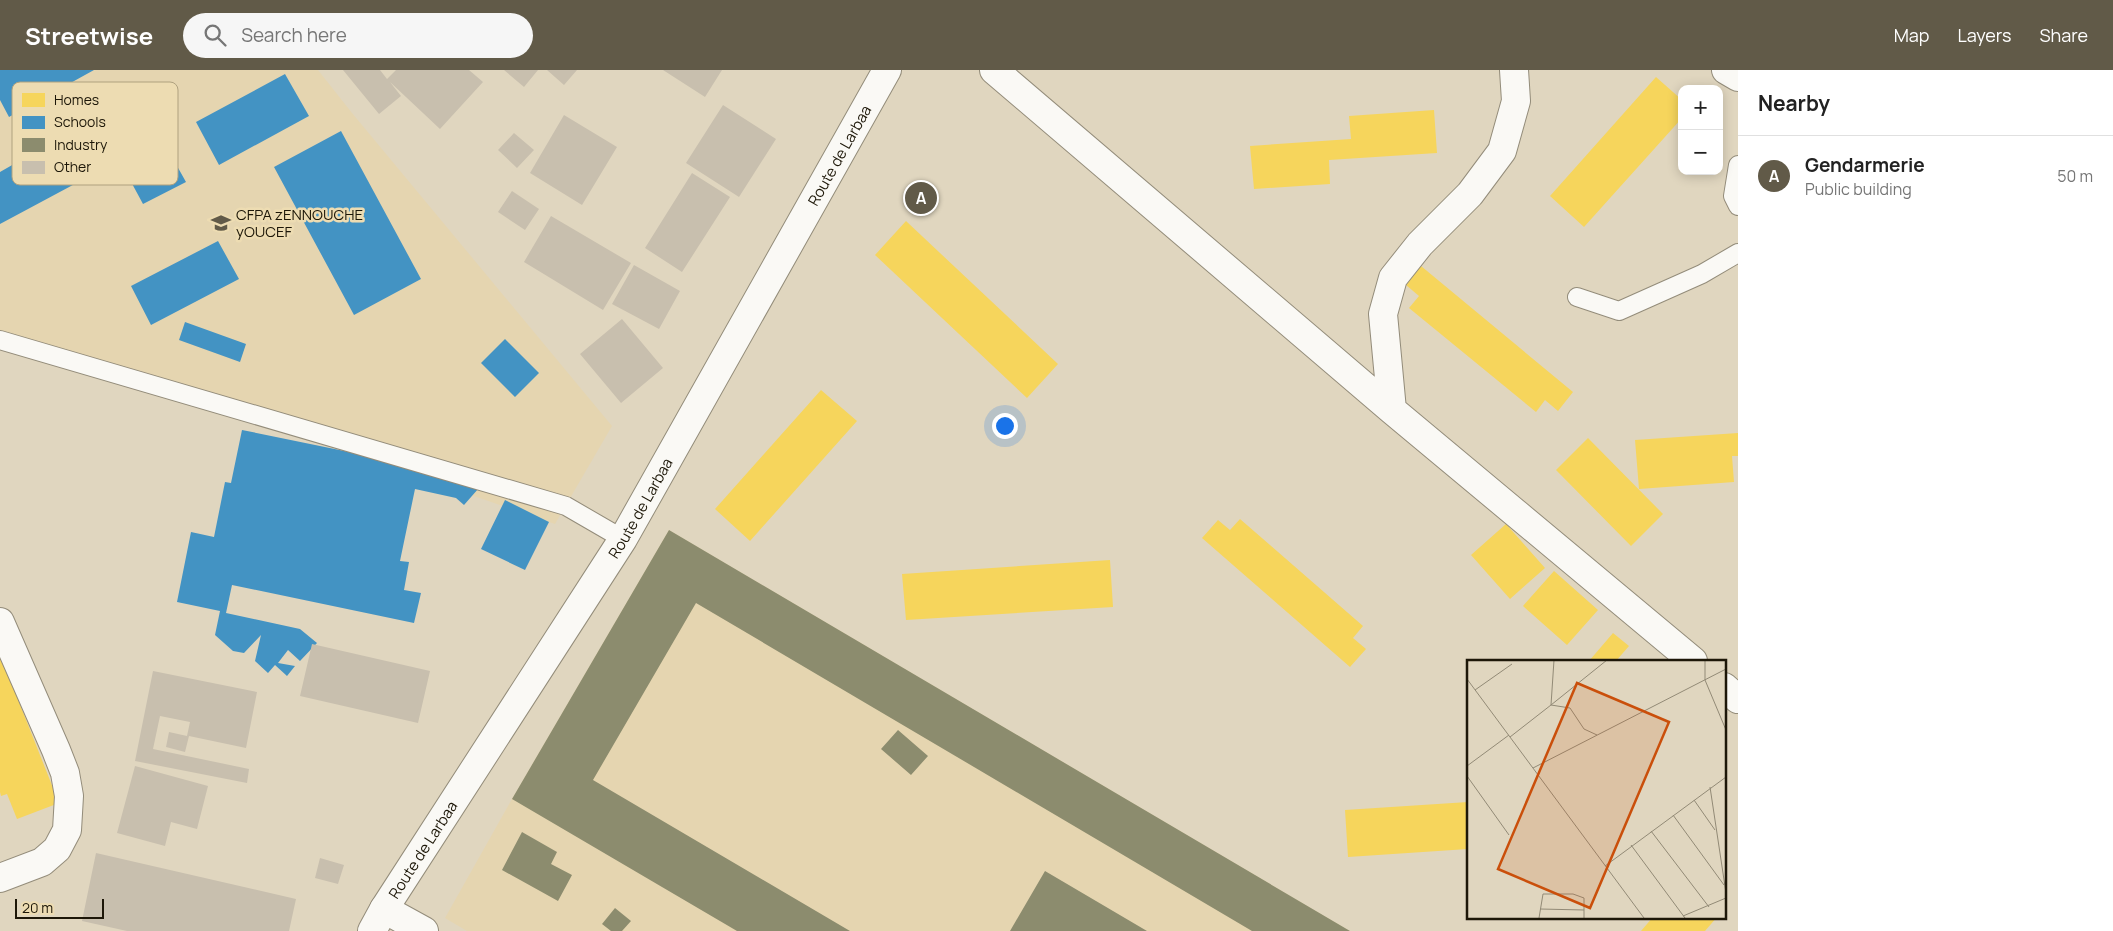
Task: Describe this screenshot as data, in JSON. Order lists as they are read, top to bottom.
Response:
{
  "streets": {
    "street": ["Route de Larbaa"]
  },
  "places": {
    "school or university": ["CFPA zENNOUCHE yOUCEF"]
  },
  "legend": [
    "Homes",
    "Schools",
    "Industry",
    "Other"
  ],
  "scale_bar": "20 m",
  "page": {
    "header": "Streetwise",
    "search": "Search here",
    "nav": ["Map", "Layers", "Share"],
    "heading": "Nearby",
    "map_buttons": ["+", "−"],
    "list": [
      {
        "mark": "A",
        "name": "Gendarmerie",
        "note": "Public building",
        "value": "50 m"
      }
    ],
    "pins": "A",
    "scale": "20 m"
  }
}
